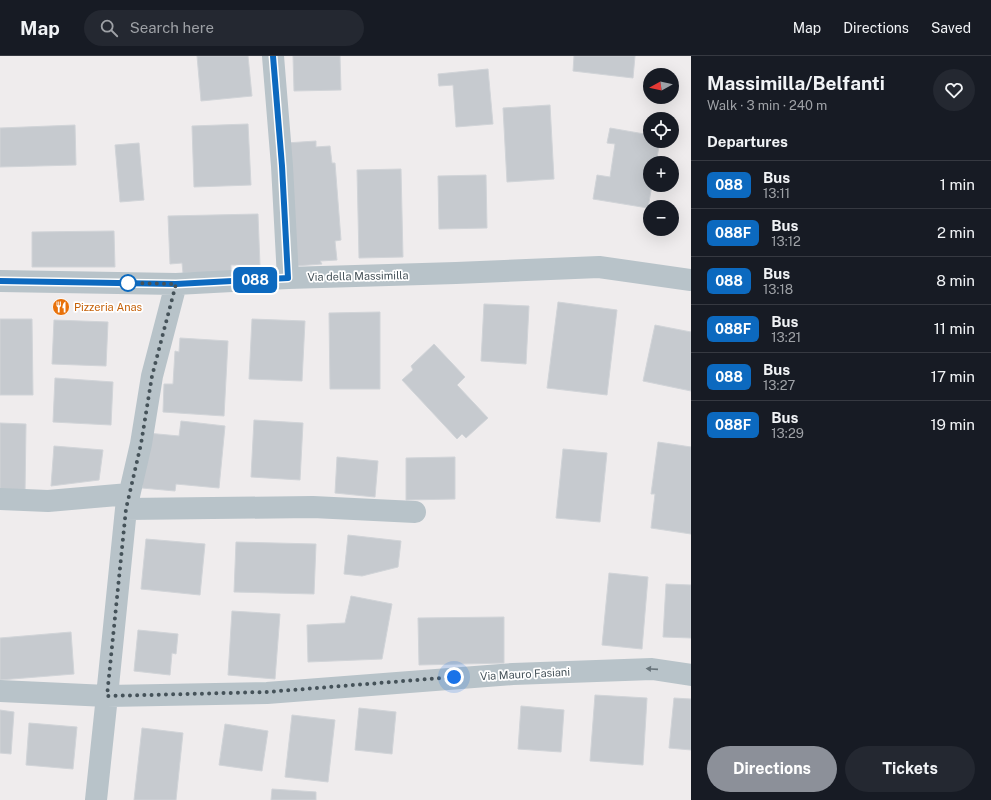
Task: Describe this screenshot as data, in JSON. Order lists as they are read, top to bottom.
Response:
{
  "streets": {
    "street": ["Via della Massimilla", "Via Mauro Fasiani"]
  },
  "places": {
    "restaurant": ["Pizzeria Anas"]
  },
  "lines": ["bus line 088"],
  "north": "left",
  "page": {
    "header": "Map",
    "search": "Search here",
    "nav": ["Map", "Directions", "Saved"],
    "on_map": "088",
    "heading": [
      ["Massimilla/Belfanti", "Walk · 3 min · 240 m"],
      "Departures"
    ],
    "map_buttons": ["+", "−"],
    "list": [
      {
        "mark": "088",
        "name": "Bus",
        "note": "13:11",
        "value": "1 min"
      },
      {
        "mark": "088F",
        "name": "Bus",
        "note": "13:12",
        "value": "2 min"
      },
      {
        "mark": "088",
        "name": "Bus",
        "note": "13:18",
        "value": "8 min"
      },
      {
        "mark": "088F",
        "name": "Bus",
        "note": "13:21",
        "value": "11 min"
      },
      {
        "mark": "088",
        "name": "Bus",
        "note": "13:27",
        "value": "17 min"
      },
      {
        "mark": "088F",
        "name": "Bus",
        "note": "13:29",
        "value": "19 min"
      }
    ],
    "buttons": ["Directions", "Tickets"]
  }
}
